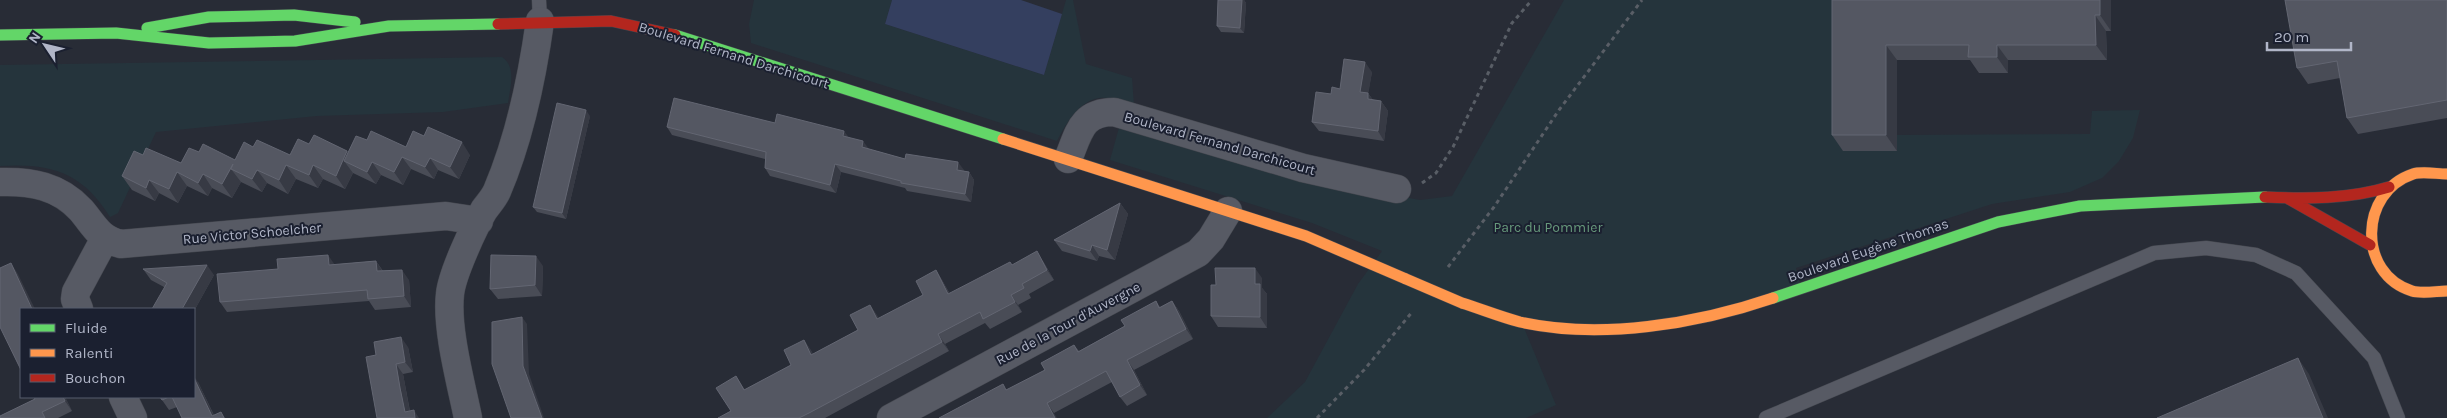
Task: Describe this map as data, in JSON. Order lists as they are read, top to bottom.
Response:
{
  "streets": {
    "main road": ["Boulevard Fernand Darchicourt", "Boulevard Eugène Thomas"],
    "street": ["Rue Victor Schoelcher", "Rue de la Tour d'Auvergne"]
  },
  "crossings": [
    ["Boulevard Fernand Darchicourt", "Boulevard Eugène Thomas"],
    ["Boulevard Fernand Darchicourt", "Rue de la Tour d'Auvergne"],
    ["Boulevard Eugène Thomas", "Rue de la Tour d'Auvergne"]
  ],
  "parks": ["Parc du Pommier"],
  "legend": ["Fluide", "Ralenti", "Bouchon"],
  "scale_bar": "20 m",
  "north": "top left"
}
